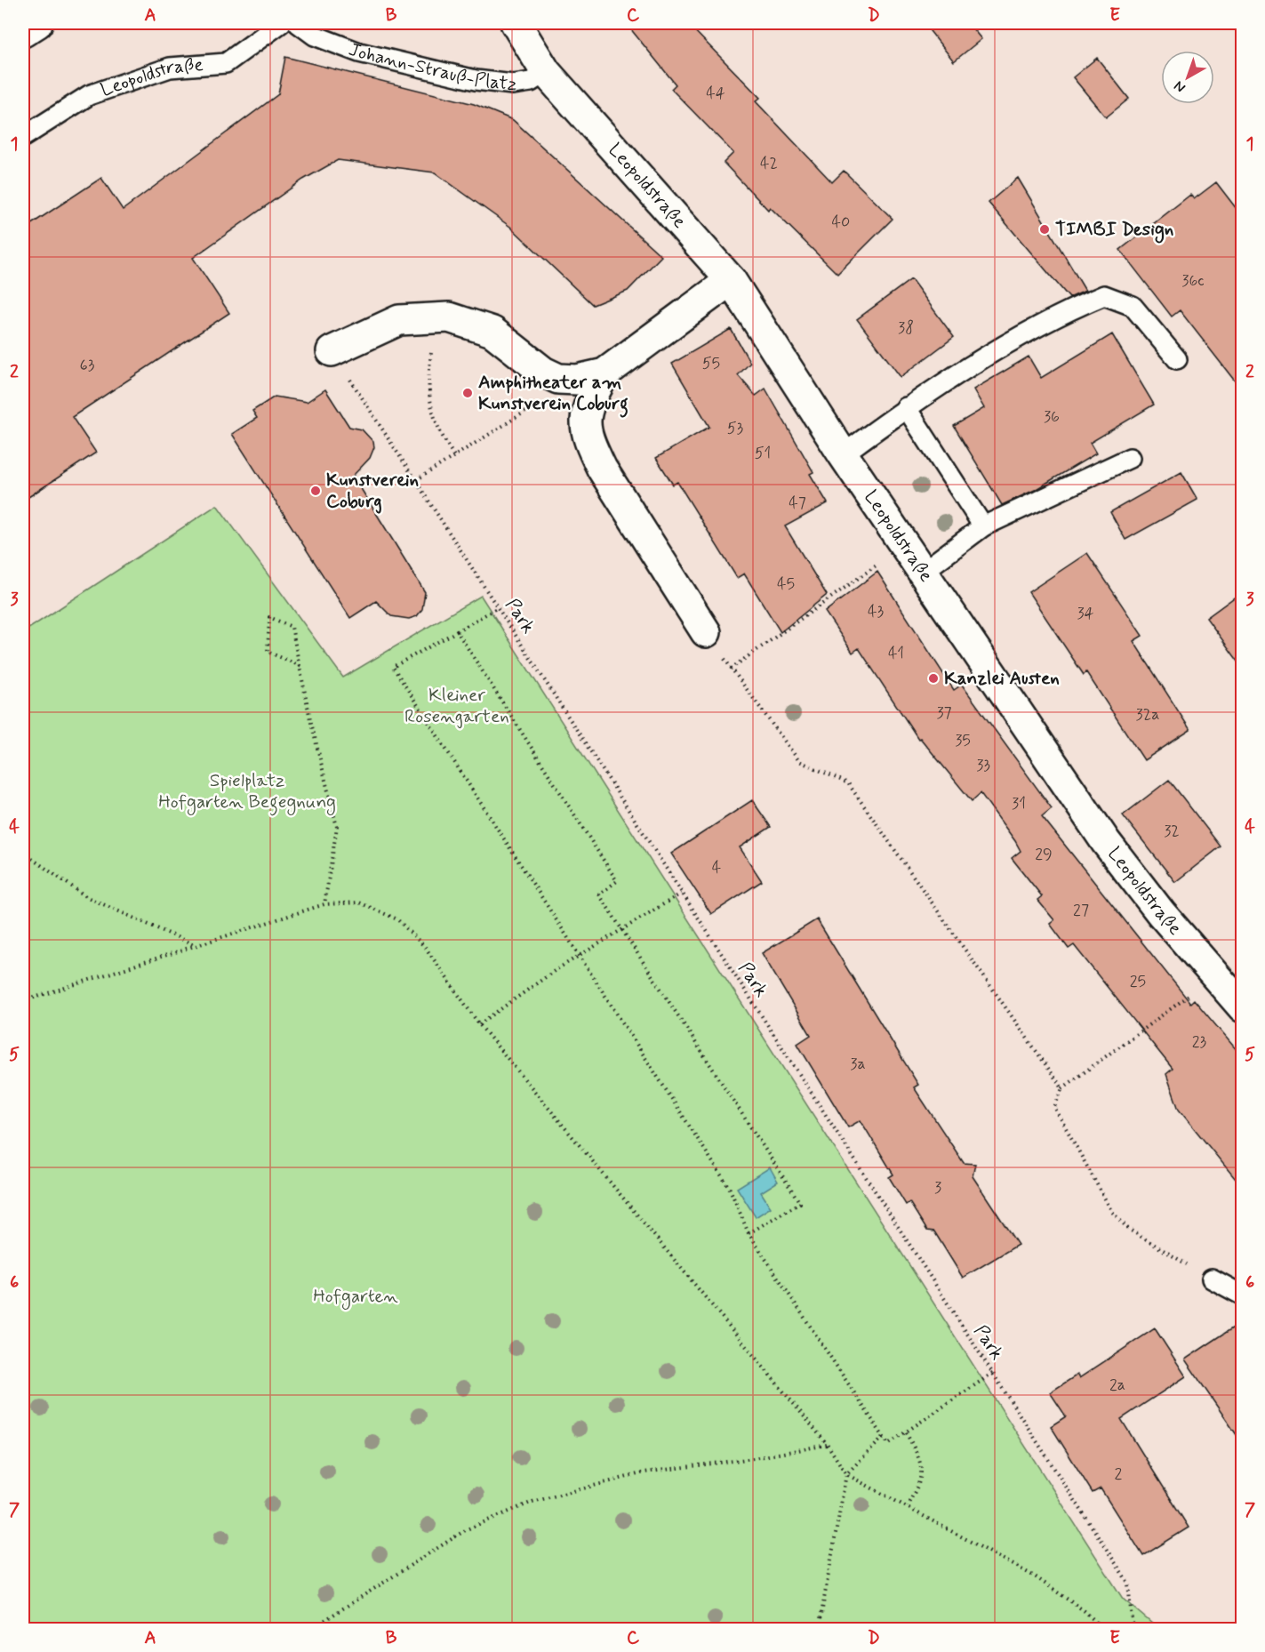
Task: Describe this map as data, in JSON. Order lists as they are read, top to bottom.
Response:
{
  "streets": {
    "street": ["Johann-Strauß-Platz", "Leopoldstraße"],
    "path": ["Park"]
  },
  "crossings": [
    ["Johann-Strauß-Platz", "Leopoldstraße"]
  ],
  "parks": ["Kleiner Rosengarten", "Spielplatz Hofgarten Begegnung", "Hofgarten"],
  "places": [
    "TIMBI Design",
    "Amphitheater am Kunstverein Coburg",
    "Kunstverein Coburg",
    "Kanzlei Austen"
  ],
  "house_numbers": [
    "44",
    "42",
    "40",
    "36c",
    "38",
    "55",
    "63",
    "36",
    "53",
    "51",
    "47",
    "45",
    "43",
    "34",
    "41",
    "37",
    "32a",
    "35",
    "33",
    "31",
    "32",
    "29",
    "4",
    "27",
    "25",
    "23",
    "3a",
    "3",
    "2a",
    "2"
  ],
  "north": "bottom left",
  "grid": {
    "columns": [
      "A",
      "B",
      "C",
      "D",
      "E"
    ],
    "rows": [
      "1",
      "2",
      "3",
      "4",
      "5",
      "6",
      "7"
    ]
  }
}
